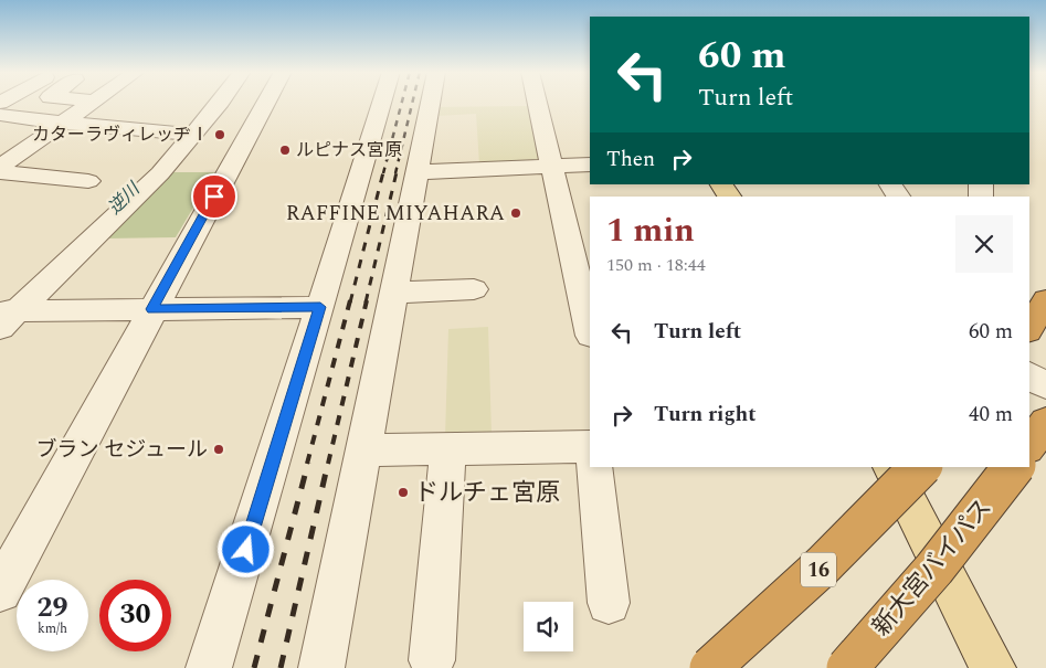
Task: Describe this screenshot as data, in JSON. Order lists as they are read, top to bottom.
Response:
{
  "streets": {
    "highway": ["新大宮バイパス", "16"]
  },
  "water": ["逆川"],
  "places": [
    "カターラヴィレッヂⅠ",
    "ルピナス宮原",
    "RAFFINE MIYAHARA",
    "ブラン セジュール",
    "ドルチェ宮原"
  ],
  "page": {
    "turn": ["60 m", "Turn left"],
    "then": "Then",
    "heading": ["1 min", "150 m · 18:44"],
    "list": [
      {
        "name": "Turn left",
        "value": "60 m"
      },
      {
        "name": "Turn right",
        "value": "40 m"
      }
    ],
    "speed": "29 km/h",
    "limit": "30"
  }
}
